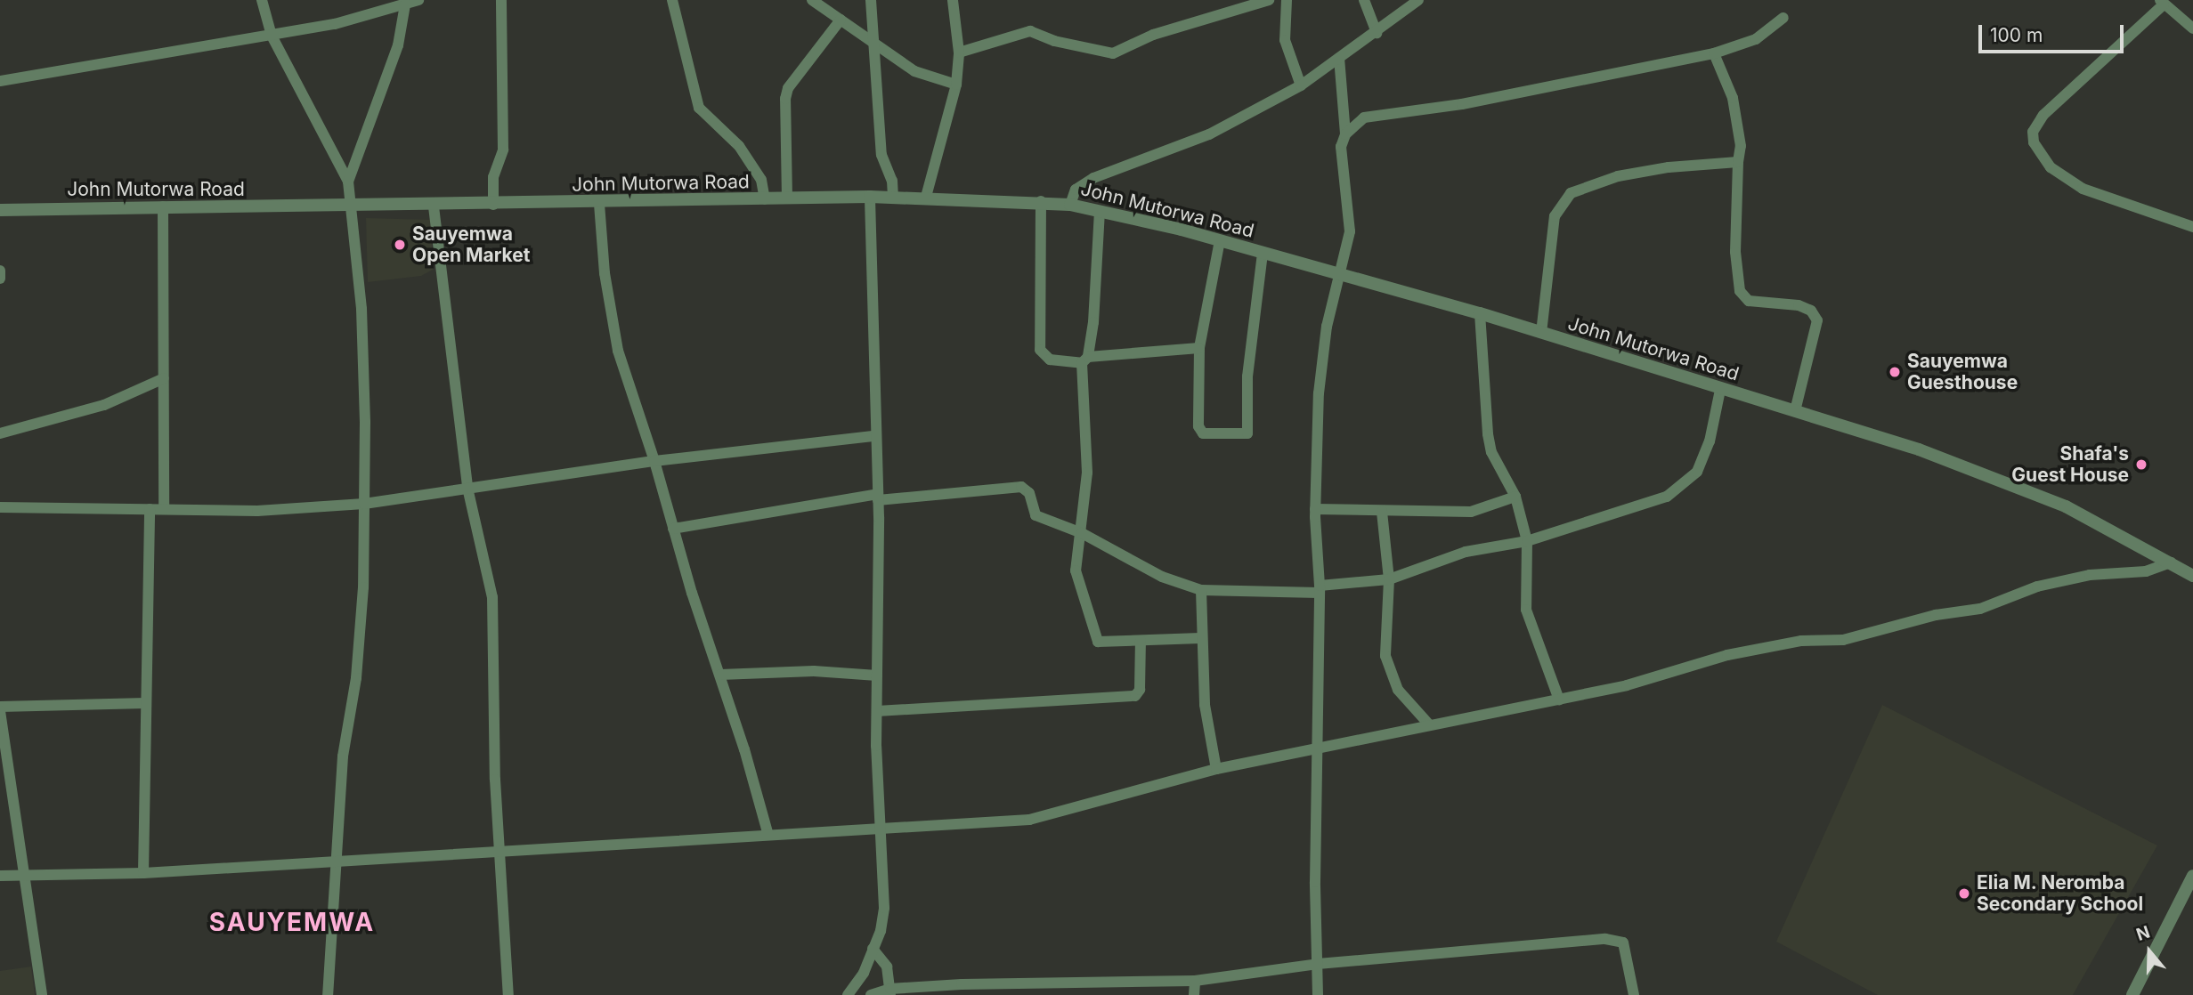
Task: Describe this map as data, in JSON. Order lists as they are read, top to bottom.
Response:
{
  "streets": {
    "street": ["John Mutorwa Road"]
  },
  "districts": ["SAUYEMWA"],
  "places": [
    "Sauyemwa Open Market",
    "Sauyemwa Guesthouse",
    "Shafa's Guest House",
    "Elia M. Neromba Secondary School"
  ],
  "scale_bar": "100 m",
  "north": "top"
}
